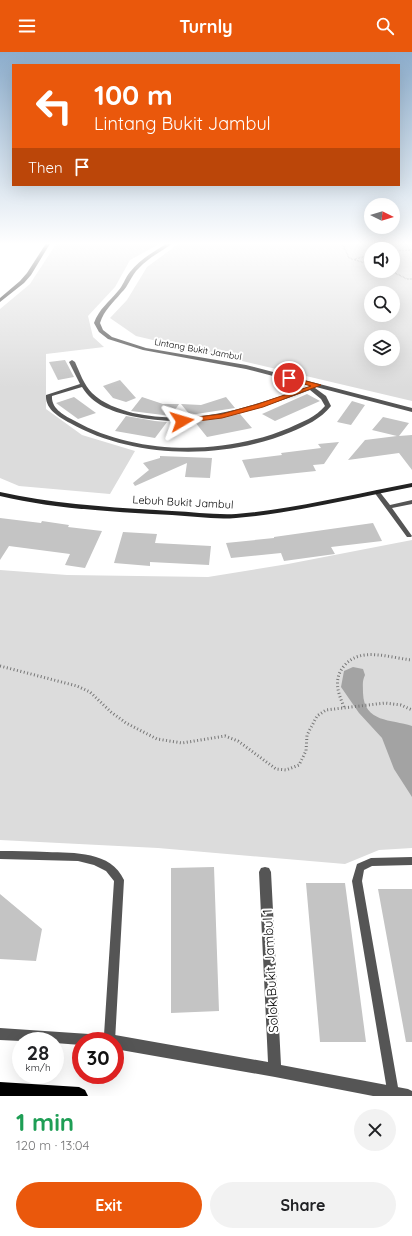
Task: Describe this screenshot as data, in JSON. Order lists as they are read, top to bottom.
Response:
{
  "streets": {
    "main road": ["Lebuh Bukit Jambul"],
    "street": ["Lintang Bukit Jambul", "Solok Bukit Jambul 1"]
  },
  "north": "right",
  "page": {
    "header": "Turnly",
    "turn": ["100 m", "Lintang Bukit Jambul"],
    "then": "Then",
    "speed": "28 km/h",
    "limit": "30",
    "heading": ["1 min", "120 m · 13:04"],
    "buttons": ["Exit", "Share"]
  }
}
